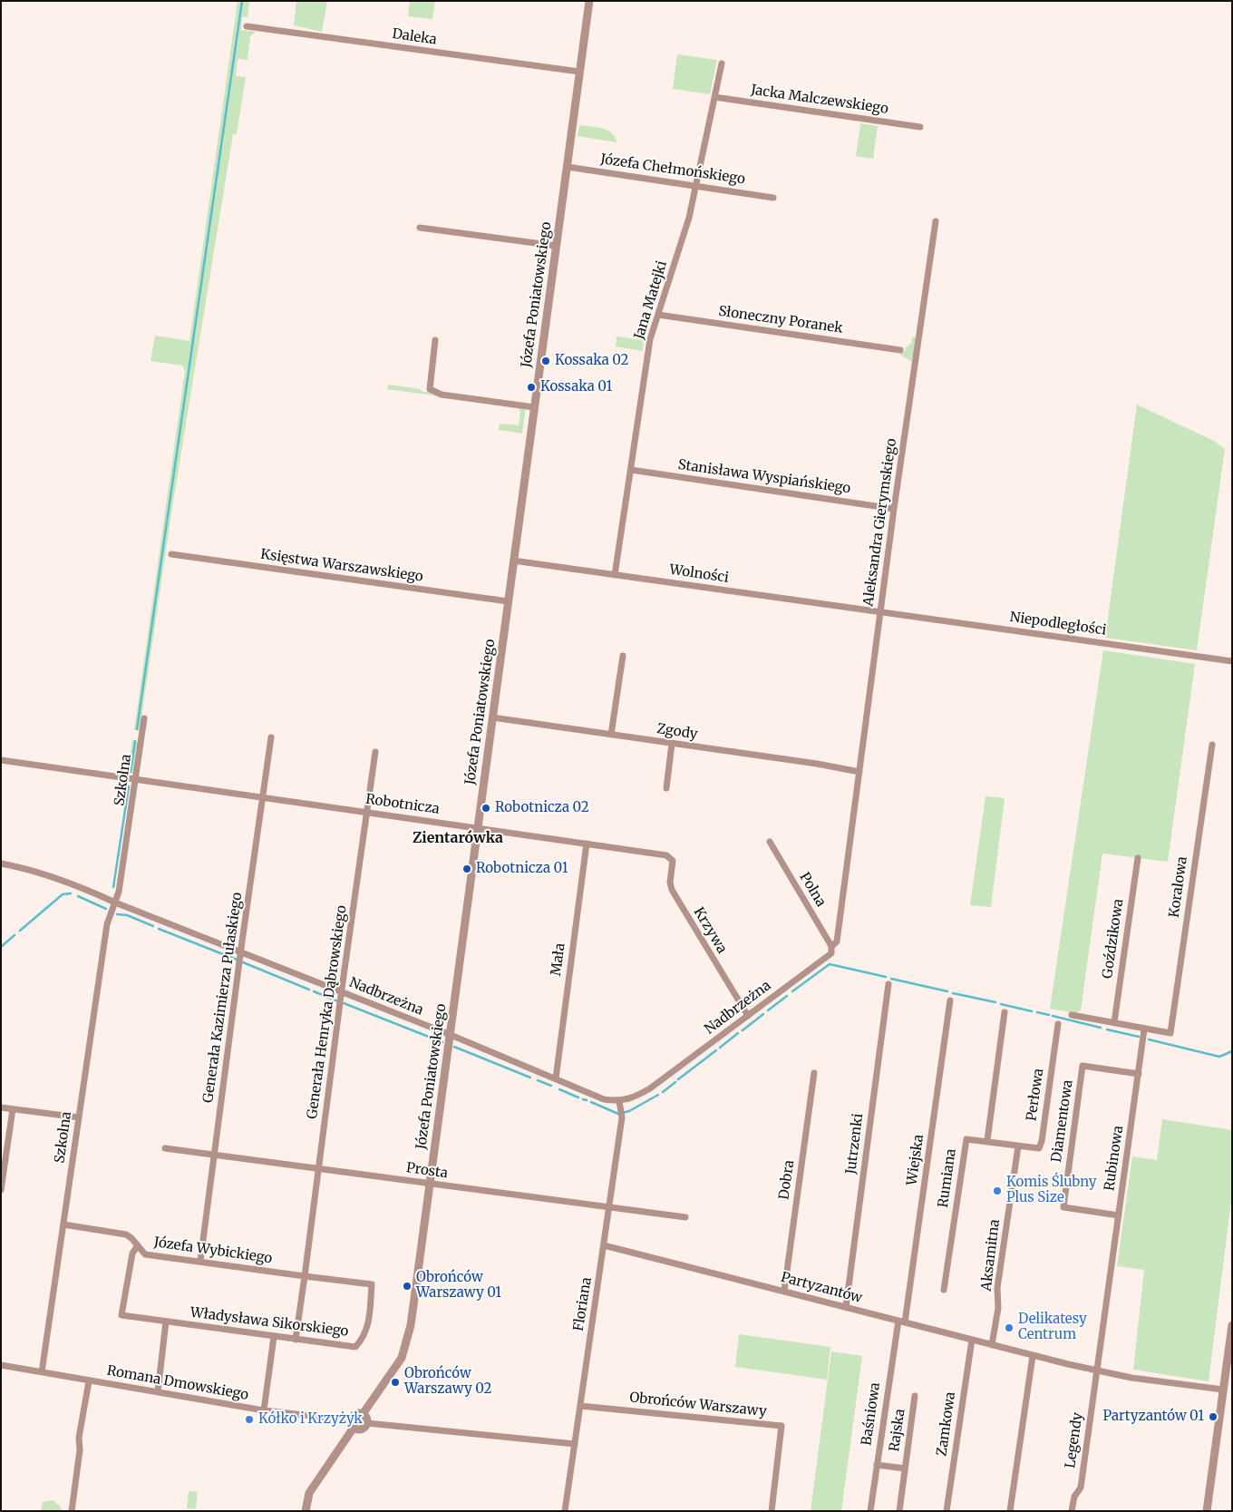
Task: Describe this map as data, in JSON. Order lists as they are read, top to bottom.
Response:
{
  "streets": {
    "street": [
      "Daleka",
      "Jacka Malczewskiego",
      "Józefa Chełmońskiego",
      "Józefa Poniatowskiego",
      "Jana Matejki",
      "Słoneczny Poranek",
      "Stanisława Wyspiańskiego",
      "Aleksandra Gierymskiego",
      "Księstwa Warszawskiego",
      "Wolności",
      "Niepodległości",
      "Zgody",
      "Szkolna",
      "Robotnicza",
      "Koralowa",
      "Polna",
      "Krzywa",
      "Goździkowa",
      "Mała",
      "Nadbrzeżna",
      "Generała Kazimierza Pułaskiego",
      "Generała Henryka Dąbrowskiego",
      "Perłowa",
      "Diamentowa",
      "Jutrzenki",
      "Rubinowa",
      "Wiejska",
      "Prosta",
      "Rumiana",
      "Dobra",
      "Józefa Wybickiego",
      "Aksamitna",
      "Partyzantów",
      "Floriana",
      "Władysława Sikorskiego",
      "Romana Dmowskiego",
      "Obrońców Warszawy",
      "Baśniowa",
      "Zamkowa",
      "Rajska",
      "Legendy"
    ]
  },
  "crossings": [
    ["Daleka", "Józefa Poniatowskiego"],
    ["Jacka Malczewskiego", "Jana Matejki"],
    ["Józefa Chełmońskiego", "Józefa Poniatowskiego"],
    ["Józefa Chełmońskiego", "Jana Matejki"],
    ["Józefa Poniatowskiego", "Księstwa Warszawskiego"],
    ["Józefa Poniatowskiego", "Wolności"],
    ["Józefa Poniatowskiego", "Zgody"],
    ["Józefa Poniatowskiego", "Robotnicza"],
    ["Józefa Poniatowskiego", "Nadbrzeżna"],
    ["Józefa Poniatowskiego", "Prosta"],
    ["Jana Matejki", "Słoneczny Poranek"],
    ["Jana Matejki", "Stanisława Wyspiańskiego"],
    ["Jana Matejki", "Wolności"],
    ["Stanisława Wyspiańskiego", "Aleksandra Gierymskiego"],
    ["Aleksandra Gierymskiego", "Wolności"],
    ["Aleksandra Gierymskiego", "Niepodległości"],
    ["Aleksandra Gierymskiego", "Zgody"],
    ["Aleksandra Gierymskiego", "Polna"],
    ["Aleksandra Gierymskiego", "Nadbrzeżna"],
    ["Wolności", "Niepodległości"],
    ["Szkolna", "Robotnicza"],
    ["Szkolna", "Nadbrzeżna"],
    ["Szkolna", "Józefa Wybickiego"],
    ["Szkolna", "Romana Dmowskiego"],
    ["Robotnicza", "Krzywa"],
    ["Robotnicza", "Mała"],
    ["Robotnicza", "Generała Kazimierza Pułaskiego"],
    ["Robotnicza", "Generała Henryka Dąbrowskiego"],
    ["Koralowa", "Rubinowa"],
    ["Polna", "Nadbrzeżna"],
    ["Krzywa", "Nadbrzeżna"],
    ["Mała", "Nadbrzeżna"],
    ["Nadbrzeżna", "Generała Kazimierza Pułaskiego"],
    ["Nadbrzeżna", "Generała Henryka Dąbrowskiego"],
    ["Nadbrzeżna", "Floriana"],
    ["Generała Kazimierza Pułaskiego", "Prosta"],
    ["Generała Kazimierza Pułaskiego", "Józefa Wybickiego"],
    ["Generała Henryka Dąbrowskiego", "Prosta"],
    ["Generała Henryka Dąbrowskiego", "Józefa Wybickiego"],
    ["Generała Henryka Dąbrowskiego", "Władysława Sikorskiego"],
    ["Perłowa", "Aksamitna"],
    ["Diamentowa", "Rubinowa"],
    ["Jutrzenki", "Partyzantów"],
    ["Rubinowa", "Partyzantów"],
    ["Rubinowa", "Legendy"],
    ["Wiejska", "Partyzantów"],
    ["Wiejska", "Baśniowa"],
    ["Prosta", "Floriana"],
    ["Dobra", "Partyzantów"],
    ["Józefa Wybickiego", "Władysława Sikorskiego"],
    ["Aksamitna", "Partyzantów"],
    ["Partyzantów", "Floriana"],
    ["Partyzantów", "Baśniowa"],
    ["Partyzantów", "Zamkowa"],
    ["Partyzantów", "Legendy"],
    ["Floriana", "Obrońców Warszawy"],
    ["Baśniowa", "Rajska"]
  ],
  "districts": ["Zientarówka"],
  "places": [
    "Kossaka 02",
    "Kossaka 01",
    "Robotnicza 02",
    "Robotnicza 01",
    "Komis Ślubny Plus Size",
    "Obrońców Warszawy 01",
    "Delikatesy Centrum",
    "Obrońców Warszawy 02",
    "Partyzantów 01",
    "Kółko i Krzyżyk"
  ]
}
